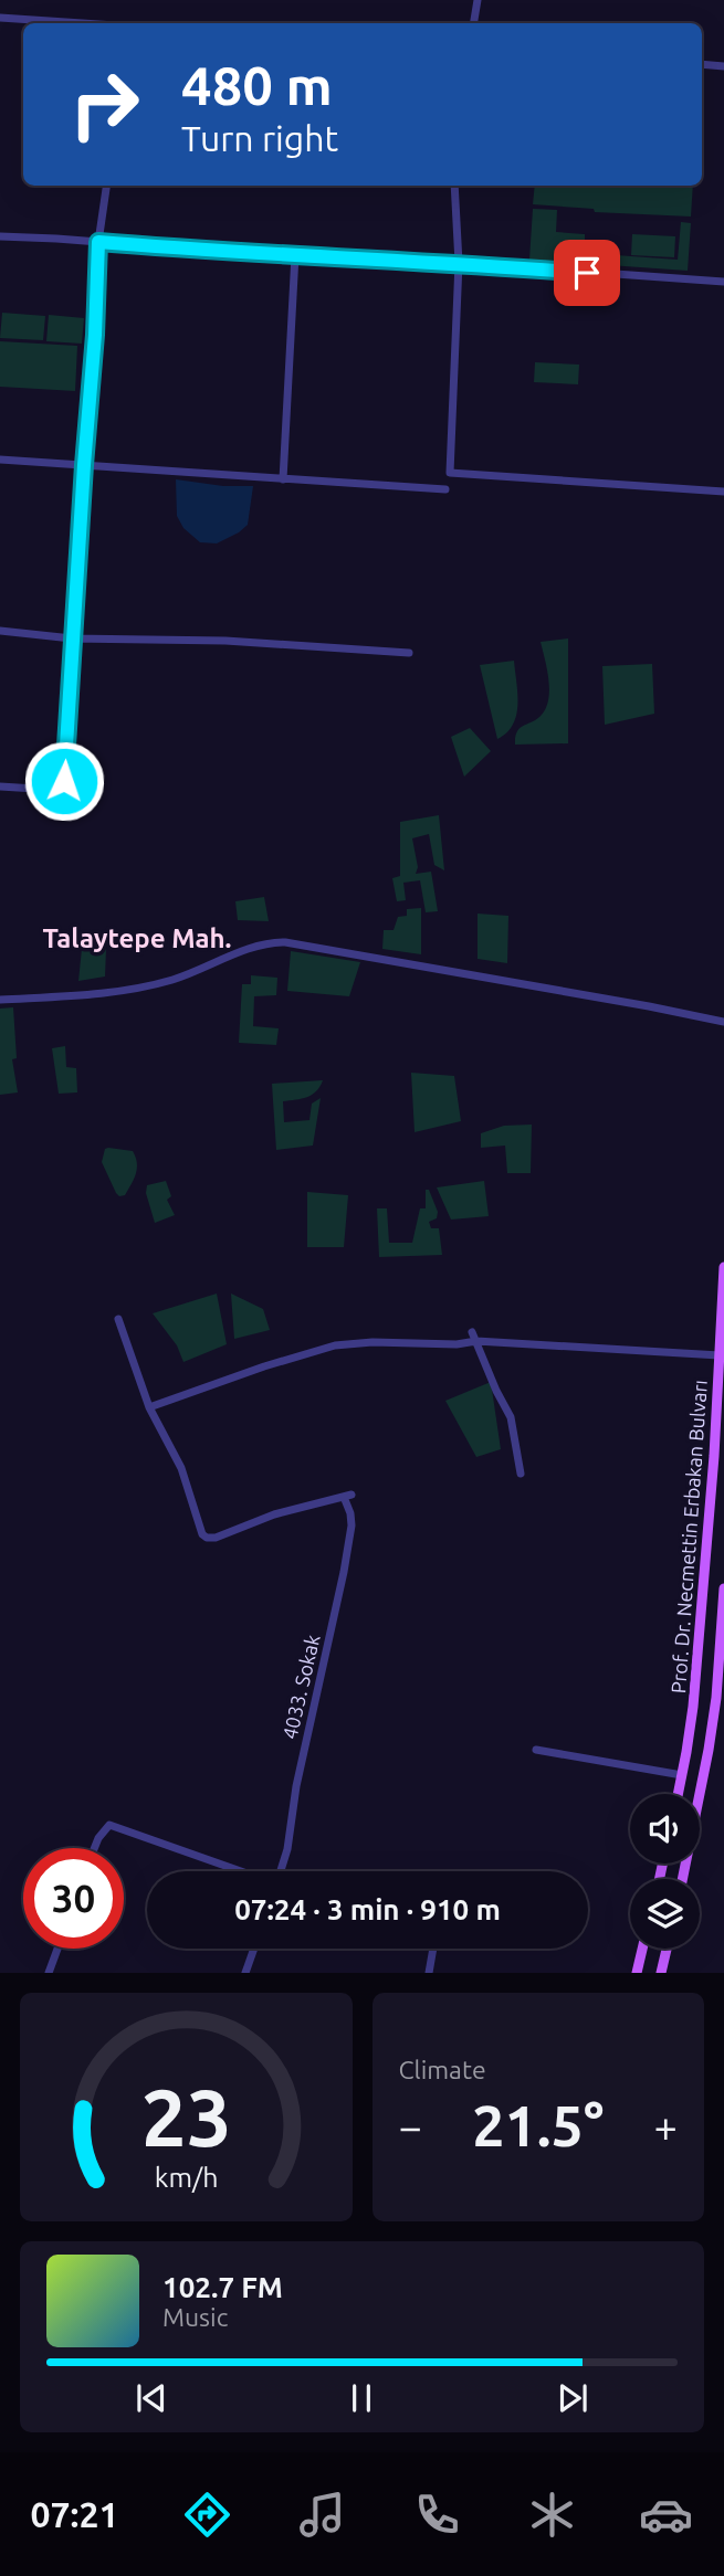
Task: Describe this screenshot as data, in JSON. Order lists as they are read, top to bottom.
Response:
{
  "streets": {
    "main road": ["Prof. Dr. Necmettin Erbakan Bulvarı"],
    "street": ["4033. Sokak"]
  },
  "districts": ["Talaytepe Mah."],
  "page": {
    "turn": ["480 m", "Turn right"],
    "limit": "30",
    "trip": "07:24 · 3 min · 910 m",
    "tile": "Climate",
    "heat": ["−", "21.5°", "+"],
    "song": ["102.7 FM", "Music"],
    "tabs": "07:21",
    "gauge": ["23", "km/h"]
  }
}
